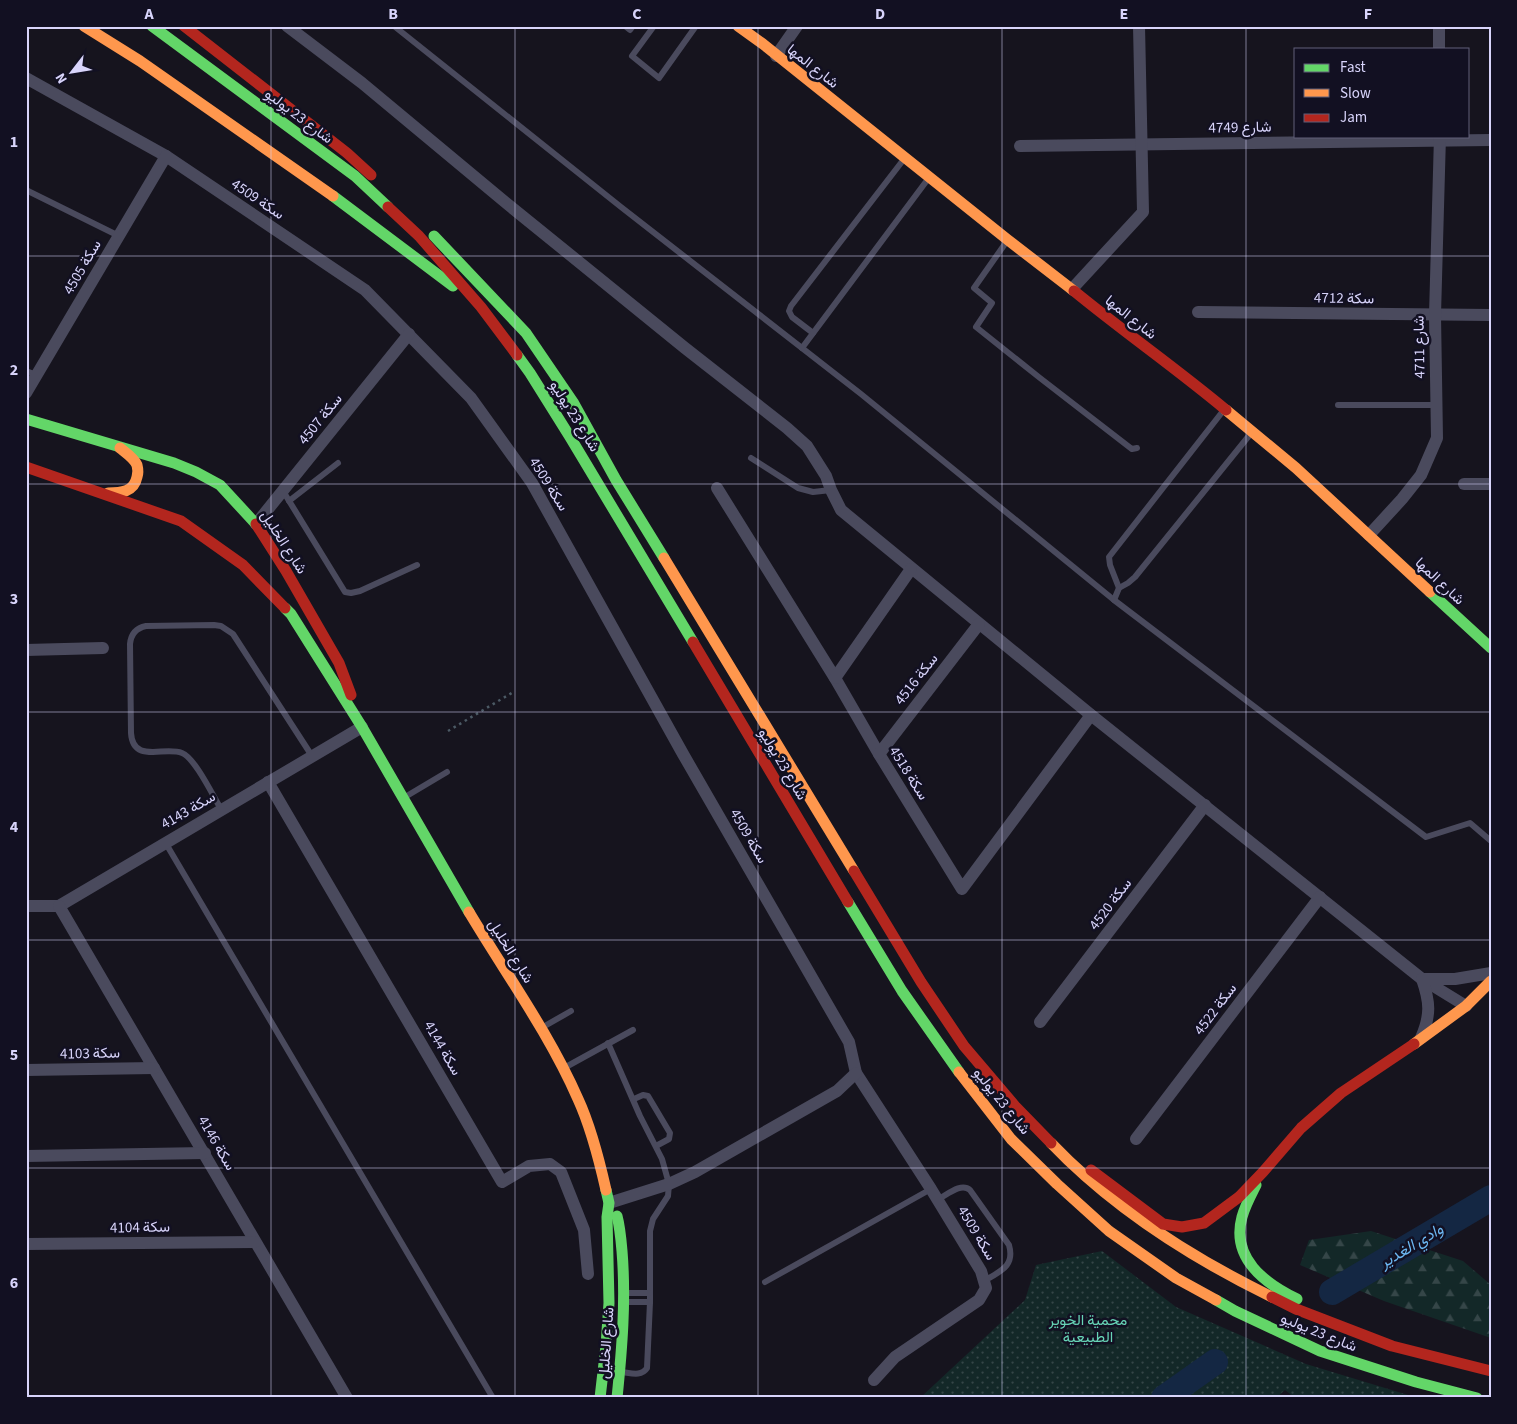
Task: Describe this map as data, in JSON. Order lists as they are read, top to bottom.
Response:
{
  "streets": {
    "main road": ["شارع المها", "شارع 23 يوليو", "شارع الخليل"],
    "street": [
      "4749 شارع",
      "سكة 4509",
      "سكة 4505",
      "سكة 4712",
      "4711 شارع",
      "سكة 4507",
      "سكة 4516",
      "سكة 4518",
      "سكة 4143",
      "سكة 4520",
      "سكة 4522",
      "سكة 4144",
      "سكة 4103",
      "سكة 4146",
      "سكة 4104"
    ]
  },
  "crossings": [
    ["شارع المها", "4711 شارع"],
    ["4749 شارع", "4711 شارع"],
    ["سكة 4509", "سكة 4505"],
    ["سكة 4509", "سكة 4507"],
    ["سكة 4712", "4711 شارع"],
    ["سكة 4507", "شارع الخليل"],
    ["شارع الخليل", "سكة 4143"],
    ["سكة 4516", "سكة 4518"],
    ["سكة 4143", "سكة 4144"],
    ["سكة 4143", "سكة 4146"],
    ["سكة 4103", "سكة 4146"],
    ["سكة 4146", "سكة 4104"]
  ],
  "water": ["وادي الغدير"],
  "parks": ["محمية الخوير الطبيعية"],
  "legend": ["Fast", "Slow", "Jam"],
  "north": "bottom left",
  "grid": {
    "columns": [
      "A",
      "B",
      "C",
      "D",
      "E",
      "F"
    ],
    "rows": [
      "1",
      "2",
      "3",
      "4",
      "5",
      "6"
    ]
  }
}
